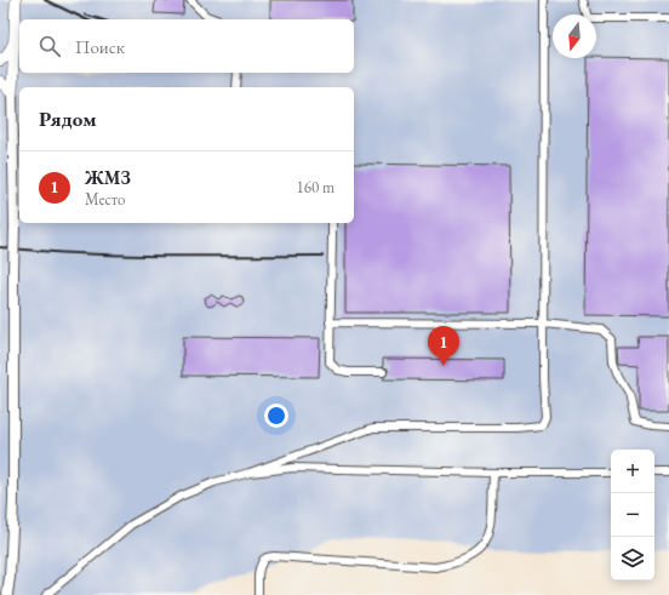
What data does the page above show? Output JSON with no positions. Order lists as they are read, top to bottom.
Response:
{
  "north": "bottom",
  "page": {
    "search": "Поиск",
    "heading": "Рядом",
    "list": [
      {
        "mark": "1",
        "name": "ЖМЗ",
        "note": "Место",
        "value": "160 m"
      }
    ],
    "pins": "1",
    "map_buttons": ["+", "−"]
  }
}
